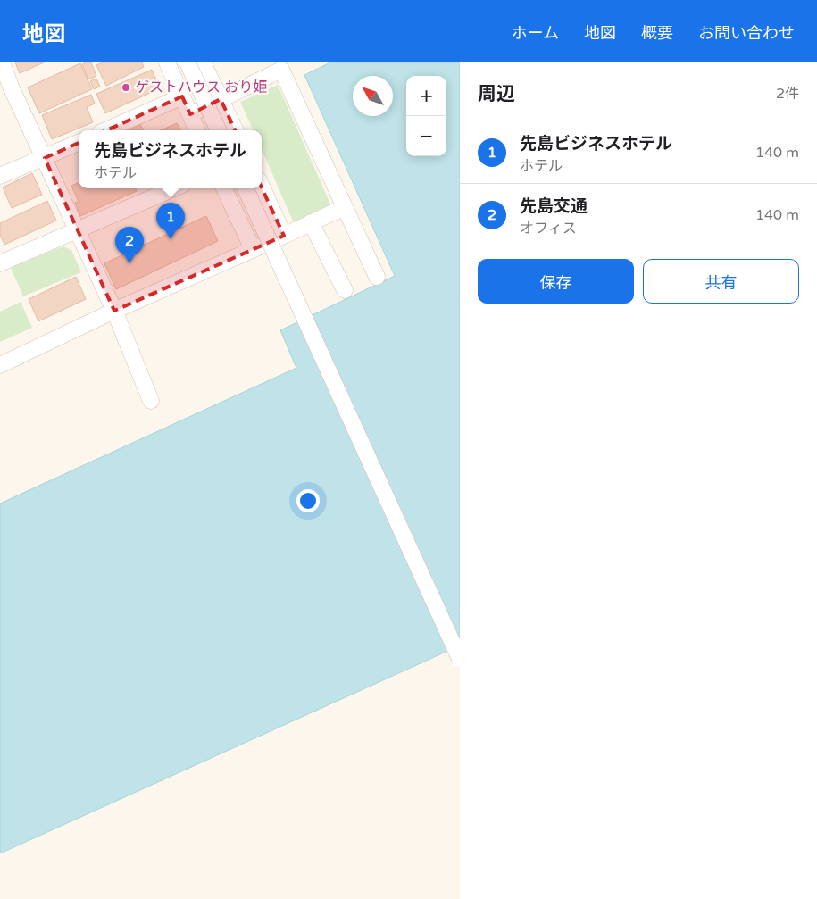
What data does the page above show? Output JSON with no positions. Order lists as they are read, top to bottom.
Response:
{
  "places": ["ゲストハウス おり姫"],
  "north": "top left",
  "page": {
    "header": "地図",
    "nav": [
      "ホーム",
      "地図",
      "概要",
      "お問い合わせ"
    ],
    "heading": ["周辺", "2件"],
    "map_buttons": ["+", "−"],
    "list": [
      {
        "mark": "1",
        "name": "先島ビジネスホテル",
        "note": "ホテル",
        "value": "140 m"
      },
      {
        "mark": "2",
        "name": "先島交通",
        "note": "オフィス",
        "value": "140 m"
      }
    ],
    "popup": ["先島ビジネスホテル", "ホテル"],
    "pins": ["1", "2"],
    "buttons": ["保存", "共有"]
  }
}
